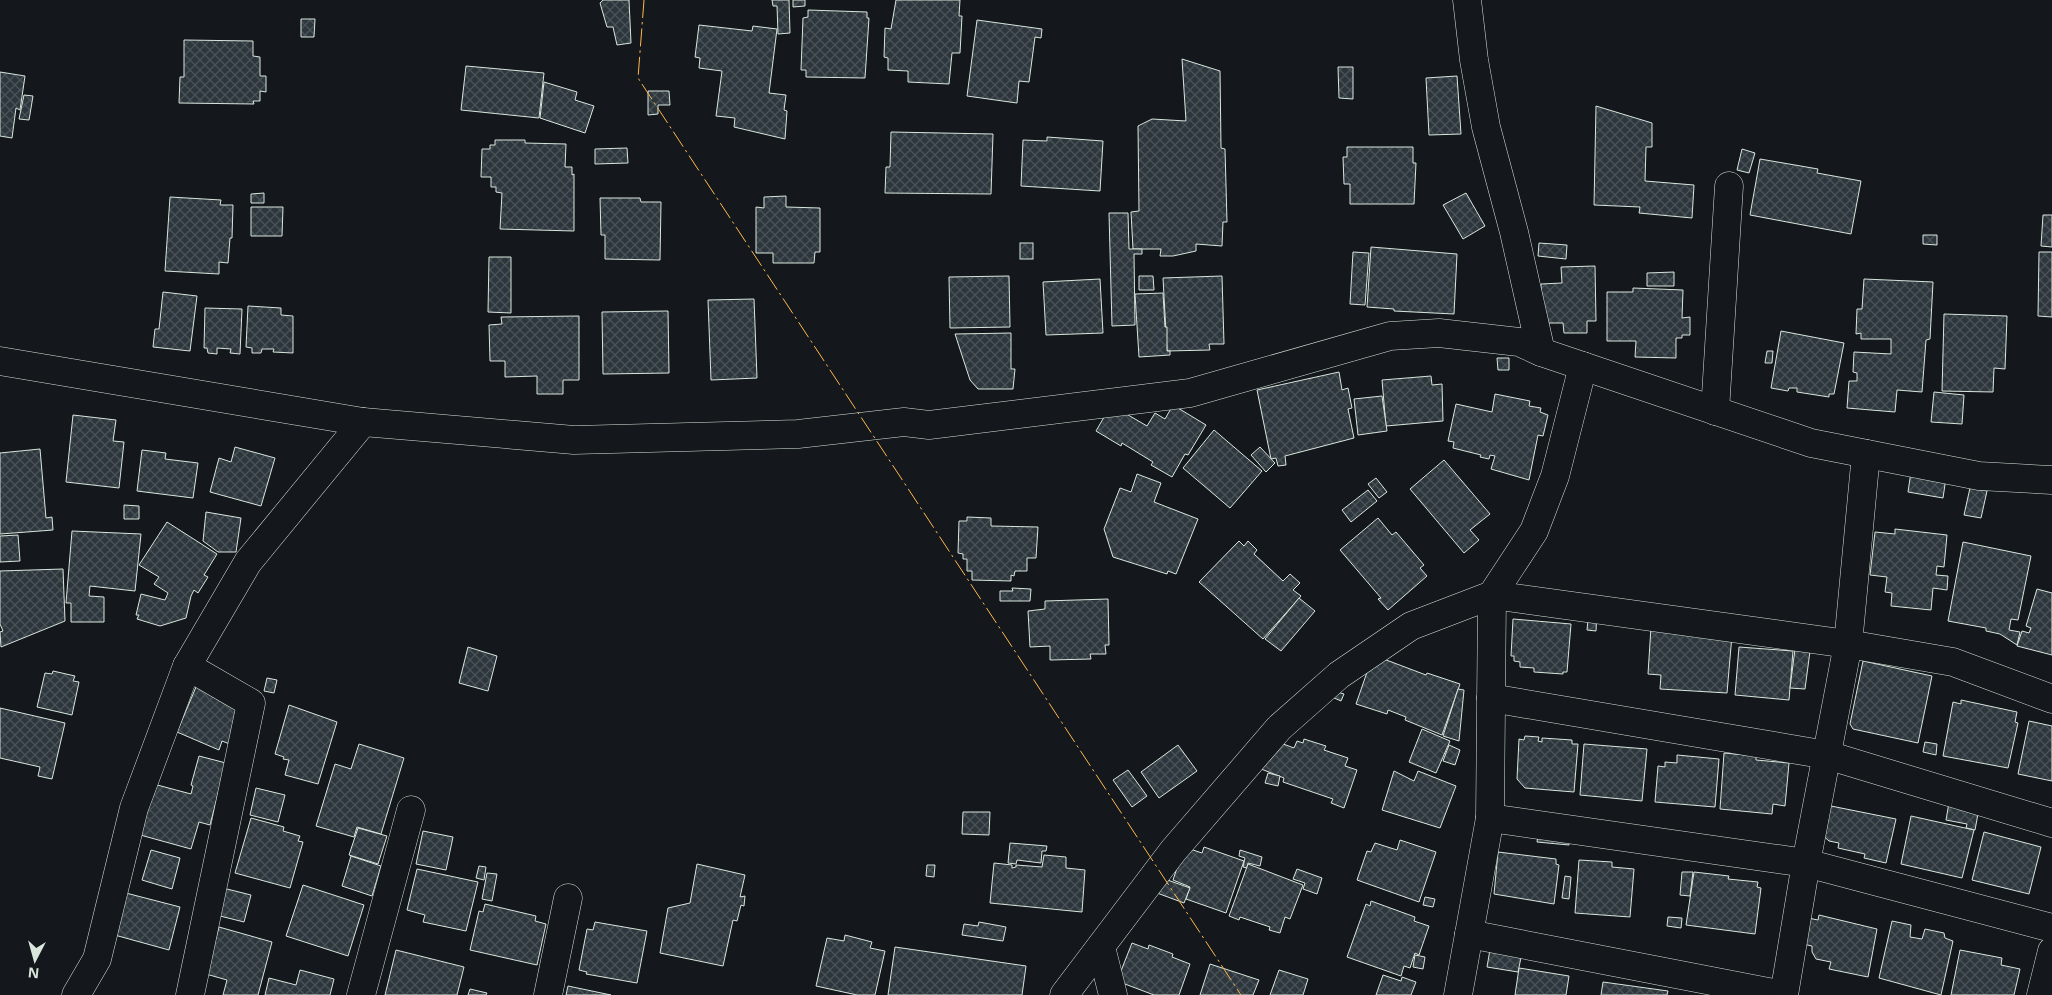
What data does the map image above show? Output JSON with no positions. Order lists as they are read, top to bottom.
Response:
{
  "north": "bottom"
}
